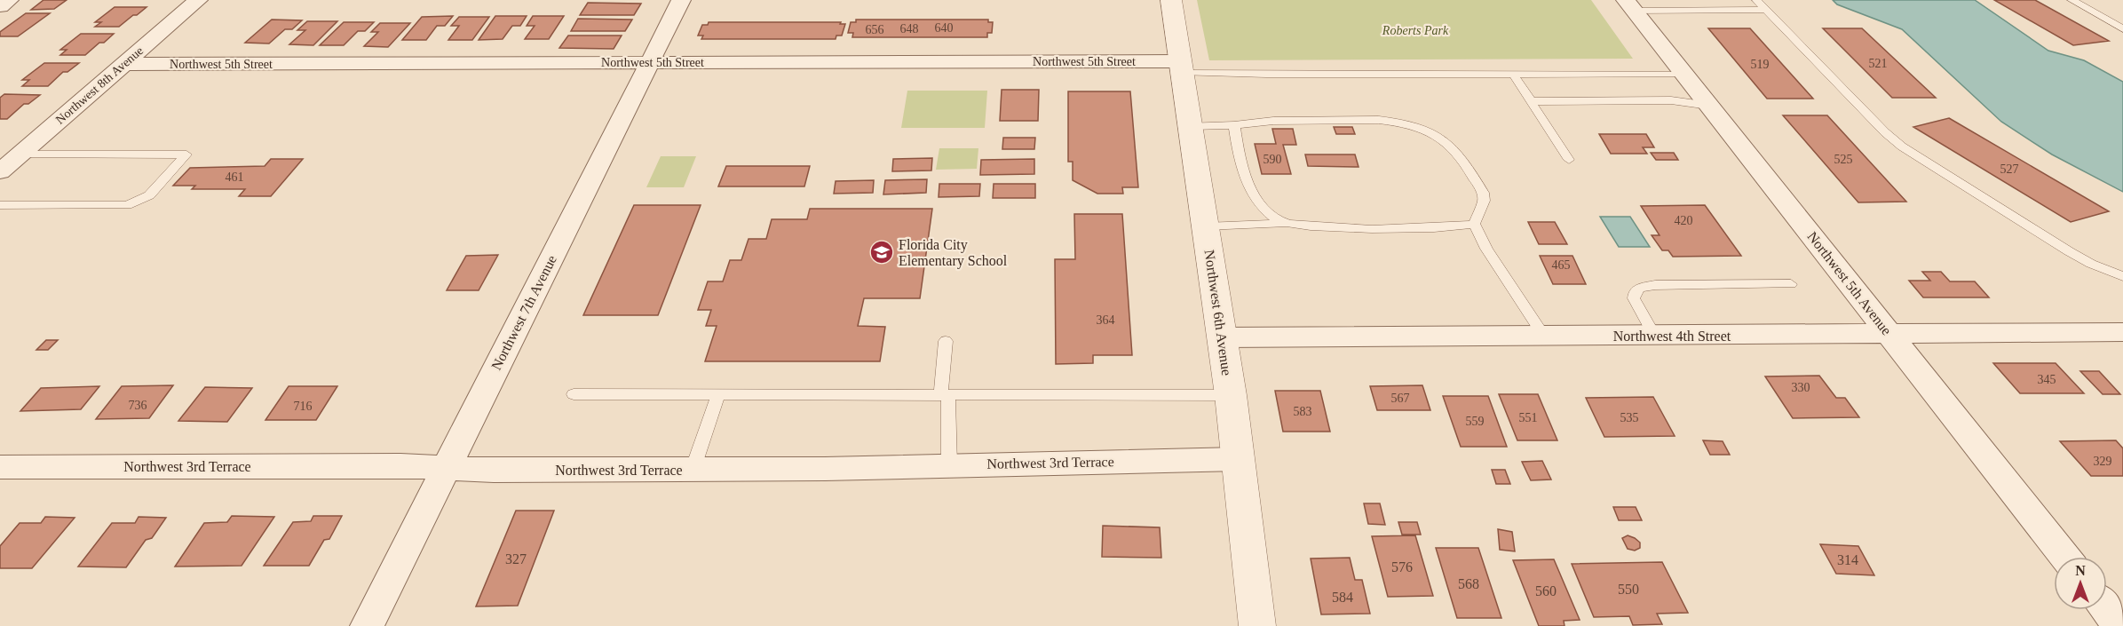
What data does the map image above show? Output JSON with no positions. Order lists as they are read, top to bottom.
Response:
{
  "streets": {
    "street": [
      "Northwest 5th Street",
      "Northwest 8th Avenue",
      "Northwest 5th Avenue",
      "Northwest 7th Avenue",
      "Northwest 6th Avenue",
      "Northwest 4th Street",
      "Northwest 3rd Terrace"
    ]
  },
  "crossings": [
    ["Northwest 5th Street", "Northwest 8th Avenue"],
    ["Northwest 5th Street", "Northwest 7th Avenue"],
    ["Northwest 5th Street", "Northwest 6th Avenue"],
    ["Northwest 5th Avenue", "Northwest 4th Street"],
    ["Northwest 7th Avenue", "Northwest 3rd Terrace"],
    ["Northwest 6th Avenue", "Northwest 4th Street"],
    ["Northwest 6th Avenue", "Northwest 3rd Terrace"]
  ],
  "parks": ["Roberts Park"],
  "places": {
    "school or university": ["Florida City Elementary School"]
  },
  "house_numbers": [
    "640",
    "648",
    "656",
    "521",
    "519",
    "590",
    "525",
    "527",
    "461",
    "420",
    "465",
    "364",
    "345",
    "330",
    "567",
    "736",
    "716",
    "583",
    "551",
    "535",
    "559",
    "329",
    "327",
    "314",
    "576",
    "568",
    "550",
    "560",
    "584"
  ],
  "north": "top"
}
